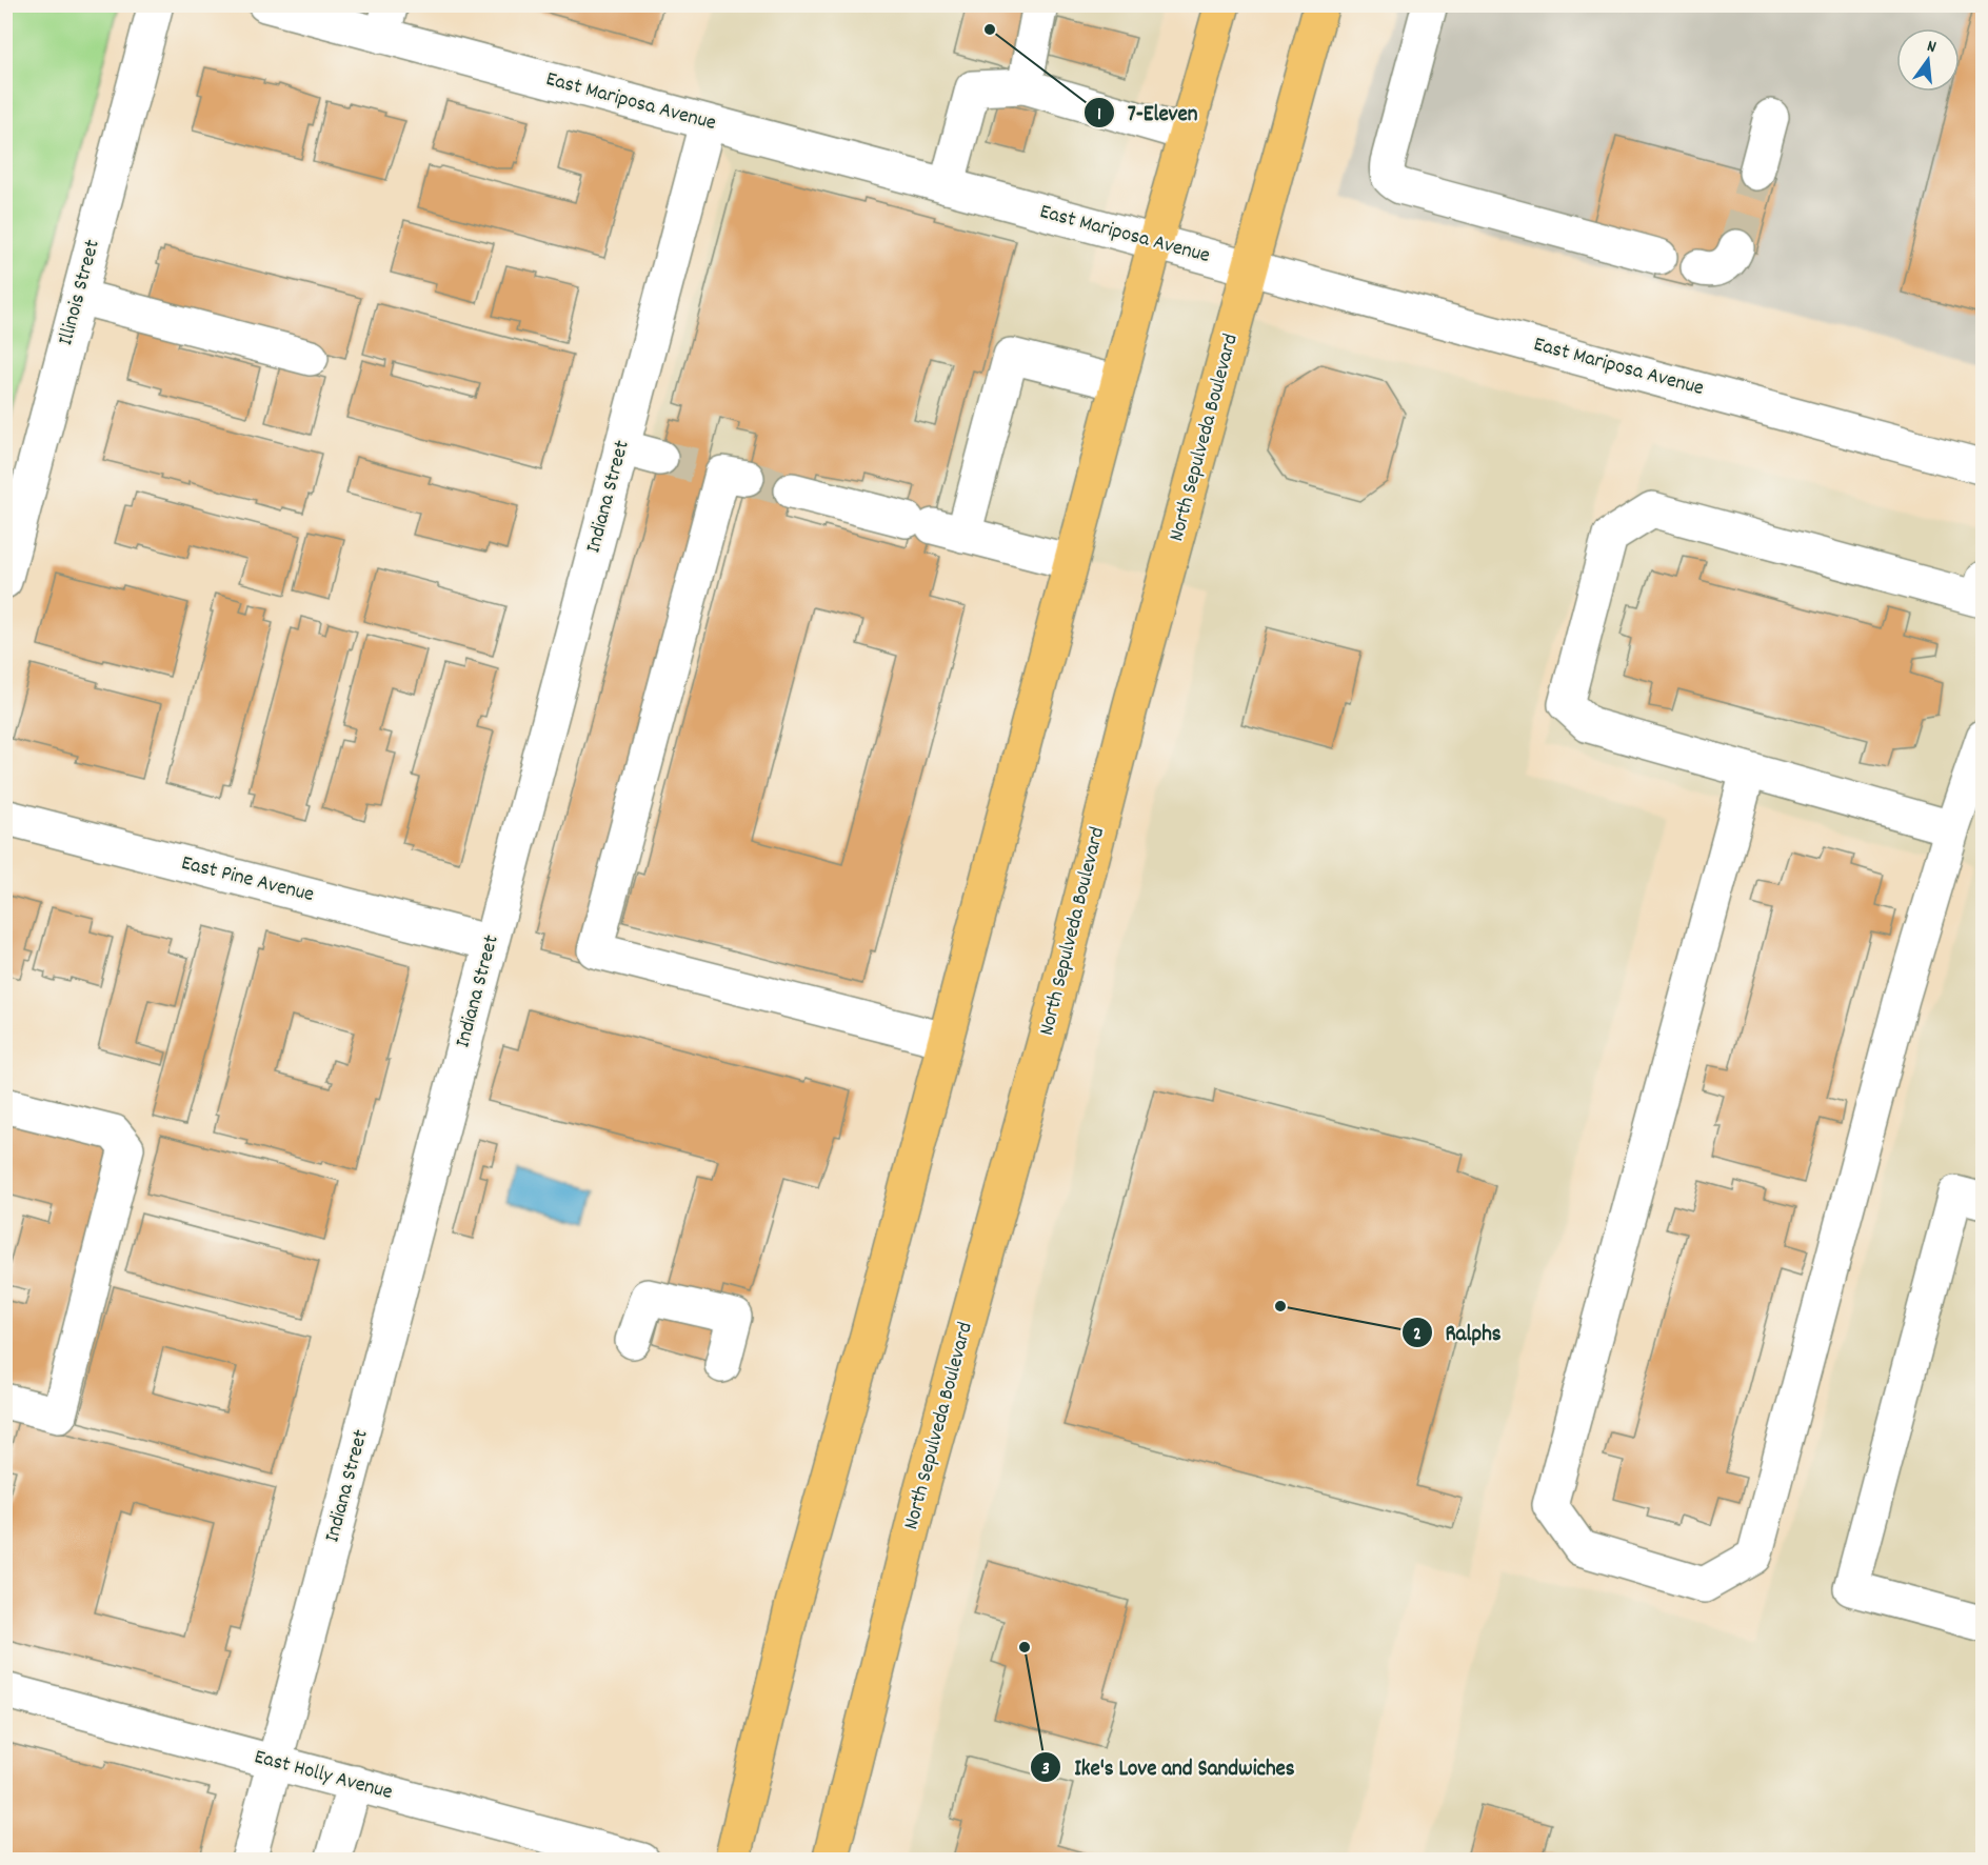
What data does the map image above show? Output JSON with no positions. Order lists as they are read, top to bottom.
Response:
{
  "streets": {
    "highway": ["North Sepulveda Boulevard"],
    "street": [
      "East Mariposa Avenue",
      "Illinois Street",
      "Indiana Street",
      "East Pine Avenue",
      "East Holly Avenue"
    ]
  },
  "crossings": [
    ["East Mariposa Avenue", "North Sepulveda Boulevard"],
    ["East Mariposa Avenue", "Indiana Street"],
    ["Indiana Street", "East Pine Avenue"],
    ["Indiana Street", "East Holly Avenue"]
  ],
  "places": ["7-Eleven", "Ralphs", "Ike's Love and Sandwiches"],
  "north": "top"
}
